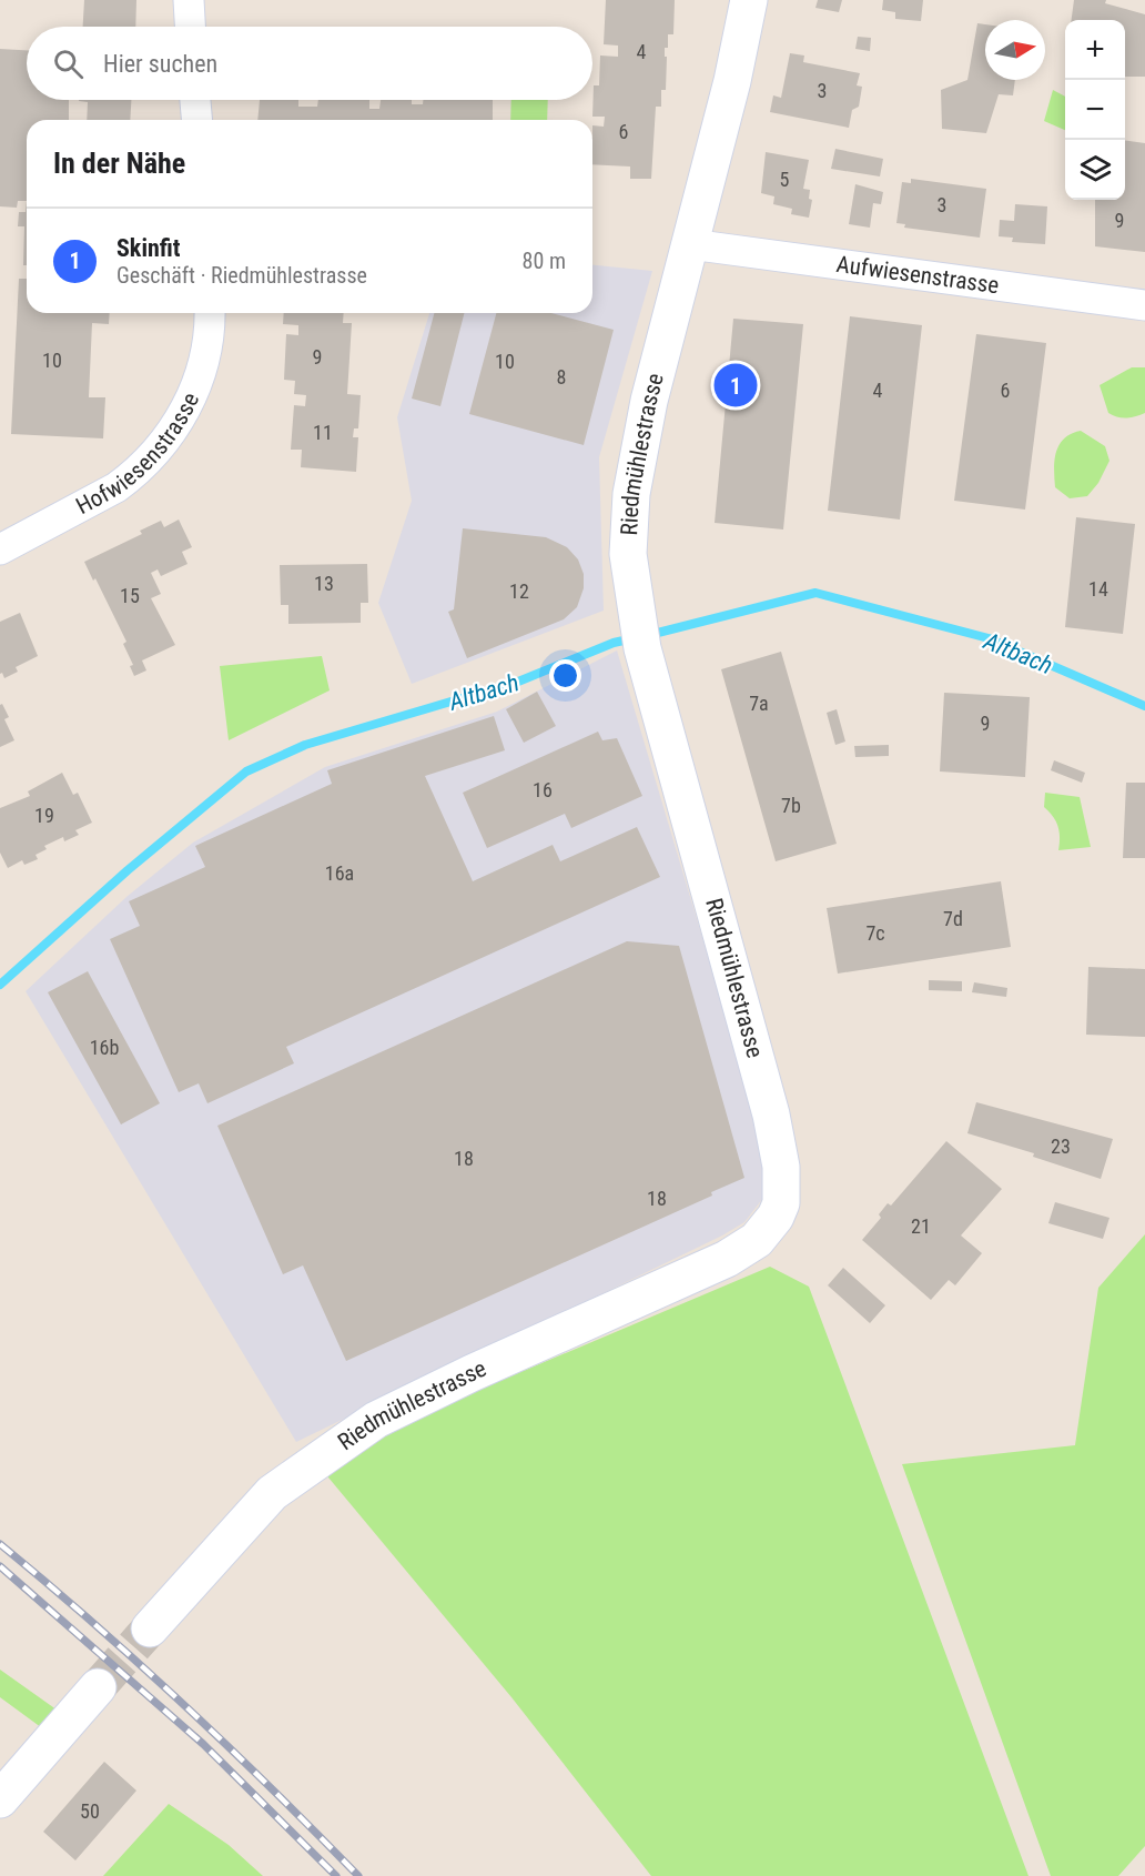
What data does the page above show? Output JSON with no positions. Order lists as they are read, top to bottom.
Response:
{
  "streets": {
    "street": ["Aufwiesenstrasse", "Hofwiesenstrasse", "Riedmühlestrasse"]
  },
  "crossings": [
    ["Aufwiesenstrasse", "Riedmühlestrasse"]
  ],
  "water": ["Altbach"],
  "house_numbers": [
    "4",
    "3",
    "6",
    "5",
    "3",
    "9",
    "9",
    "10",
    "10",
    "8",
    "4",
    "6",
    "11",
    "13",
    "14",
    "12",
    "15",
    "7a",
    "9",
    "16",
    "7b",
    "19",
    "16a",
    "7d",
    "7c",
    "16b",
    "23",
    "18",
    "18",
    "21",
    "50"
  ],
  "north": "right",
  "page": {
    "map_buttons": ["+", "−"],
    "search": "Hier suchen",
    "heading": "In der Nähe",
    "list": [
      {
        "mark": "1",
        "name": "Skinfit",
        "note": "Geschäft · Riedmühlestrasse",
        "value": "80 m"
      }
    ],
    "pins": "1"
  }
}
